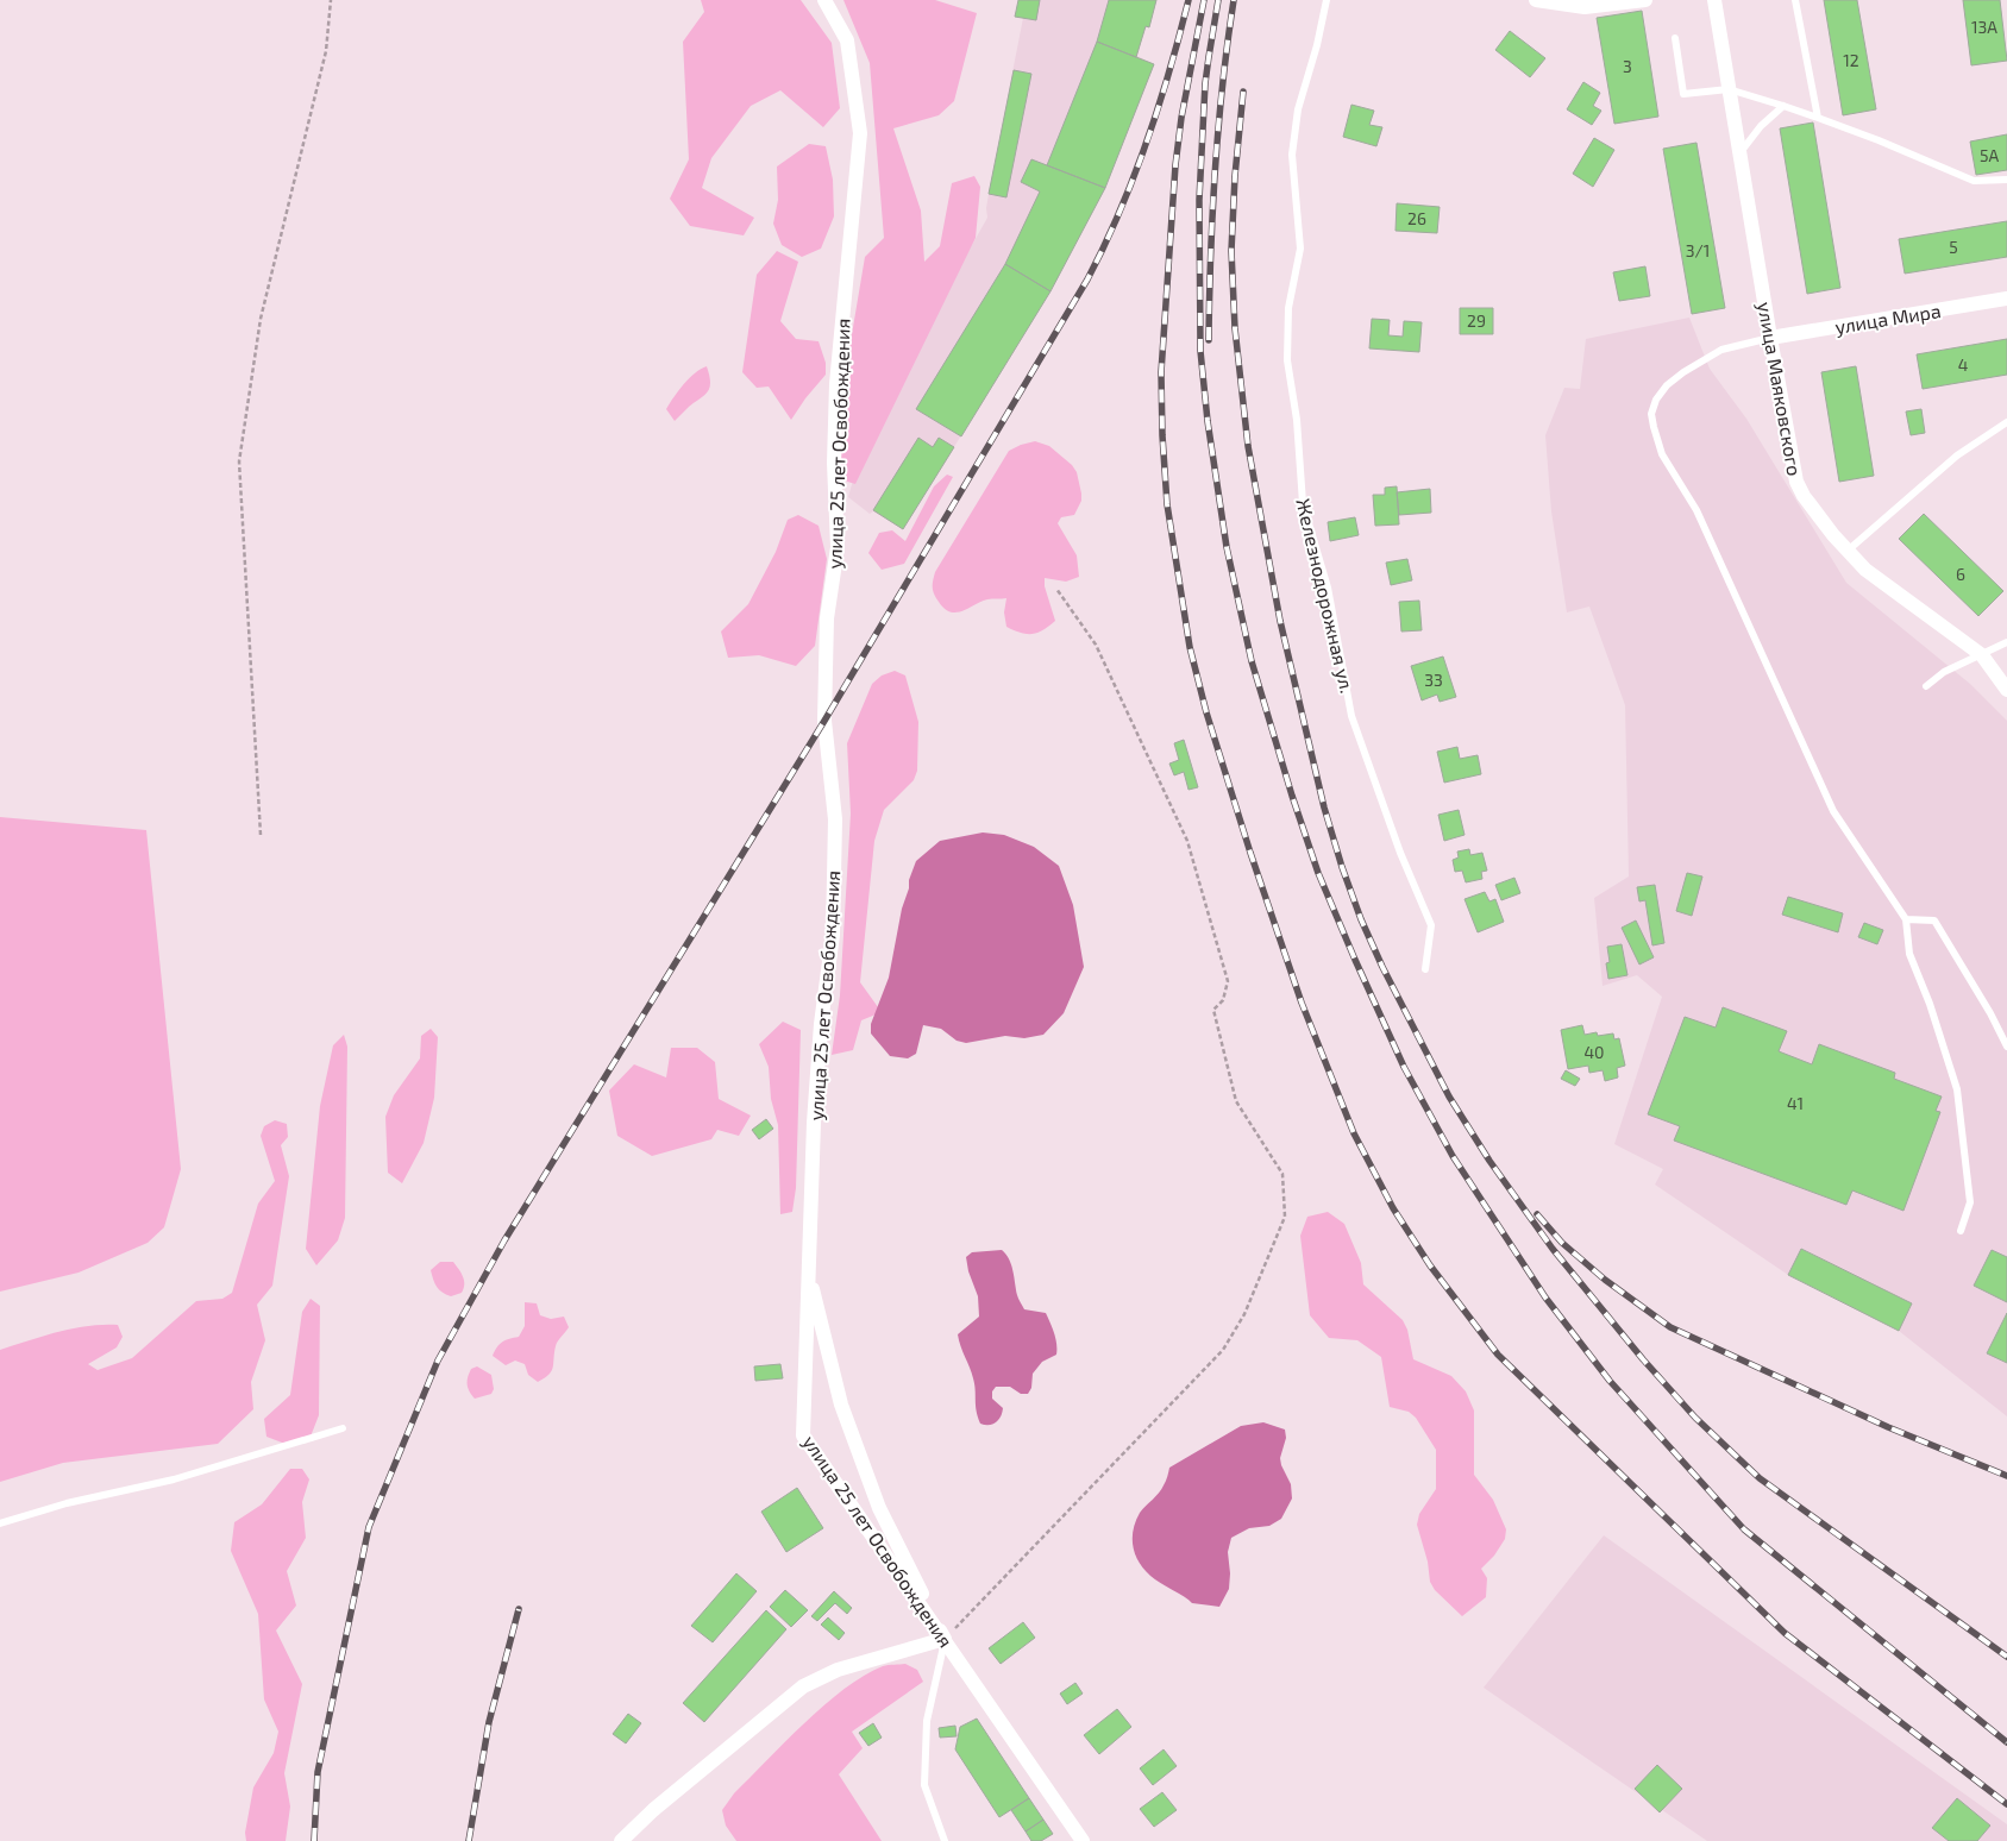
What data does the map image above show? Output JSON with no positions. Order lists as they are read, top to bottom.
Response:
{
  "streets": {
    "street": ["улица Мира", "улица Маяковского", "улица 25 лет Освобождения"],
    "lane": ["Железнодорожная ул."]
  },
  "crossings": [
    ["улица Мира", "улица Маяковского"]
  ],
  "house_numbers": [
    "13А",
    "12",
    "3",
    "5А",
    "26",
    "5",
    "3/1",
    "29",
    "4",
    "6",
    "33",
    "40",
    "41"
  ]
}
